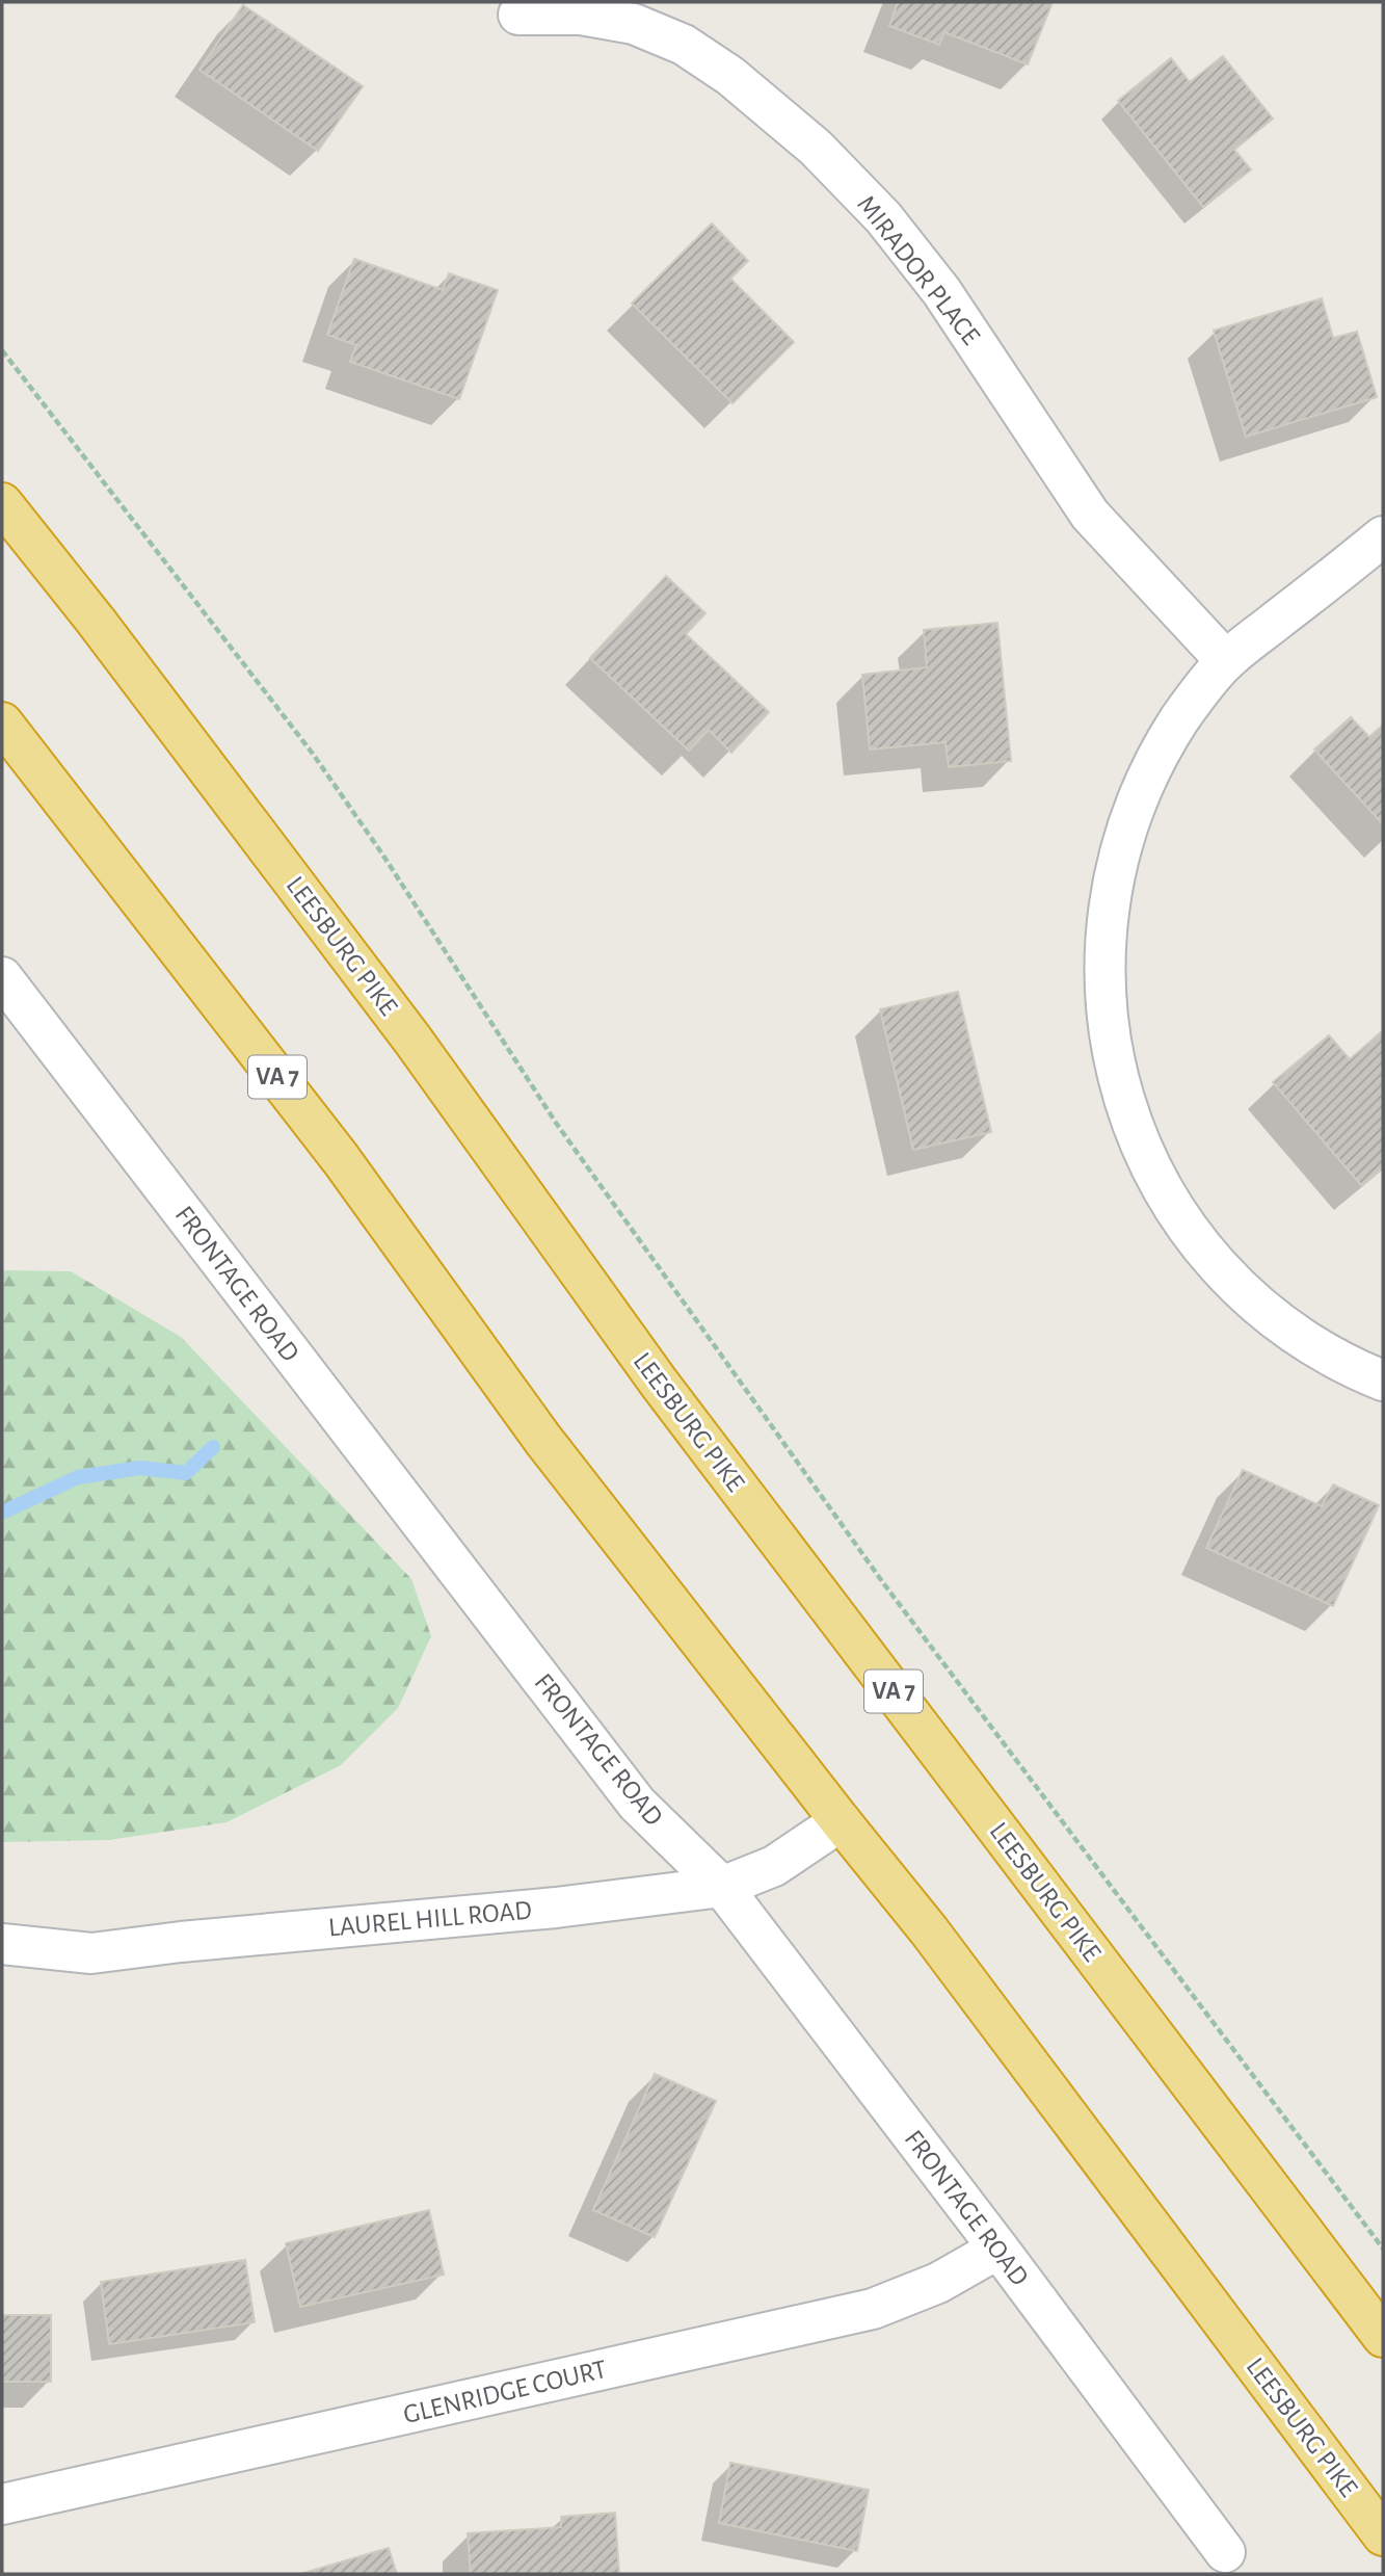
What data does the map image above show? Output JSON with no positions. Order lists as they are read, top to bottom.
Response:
{
  "streets": {
    "highway": ["LEESBURG PIKE", "VA 7"],
    "street": [
      "MIRADOR PLACE",
      "FRONTAGE ROAD",
      "LAUREL HILL ROAD",
      "GLENRIDGE COURT"
    ]
  },
  "crossings": [
    ["LEESBURG PIKE", "LAUREL HILL ROAD"],
    ["FRONTAGE ROAD", "LAUREL HILL ROAD"],
    ["FRONTAGE ROAD", "GLENRIDGE COURT"]
  ]
}
